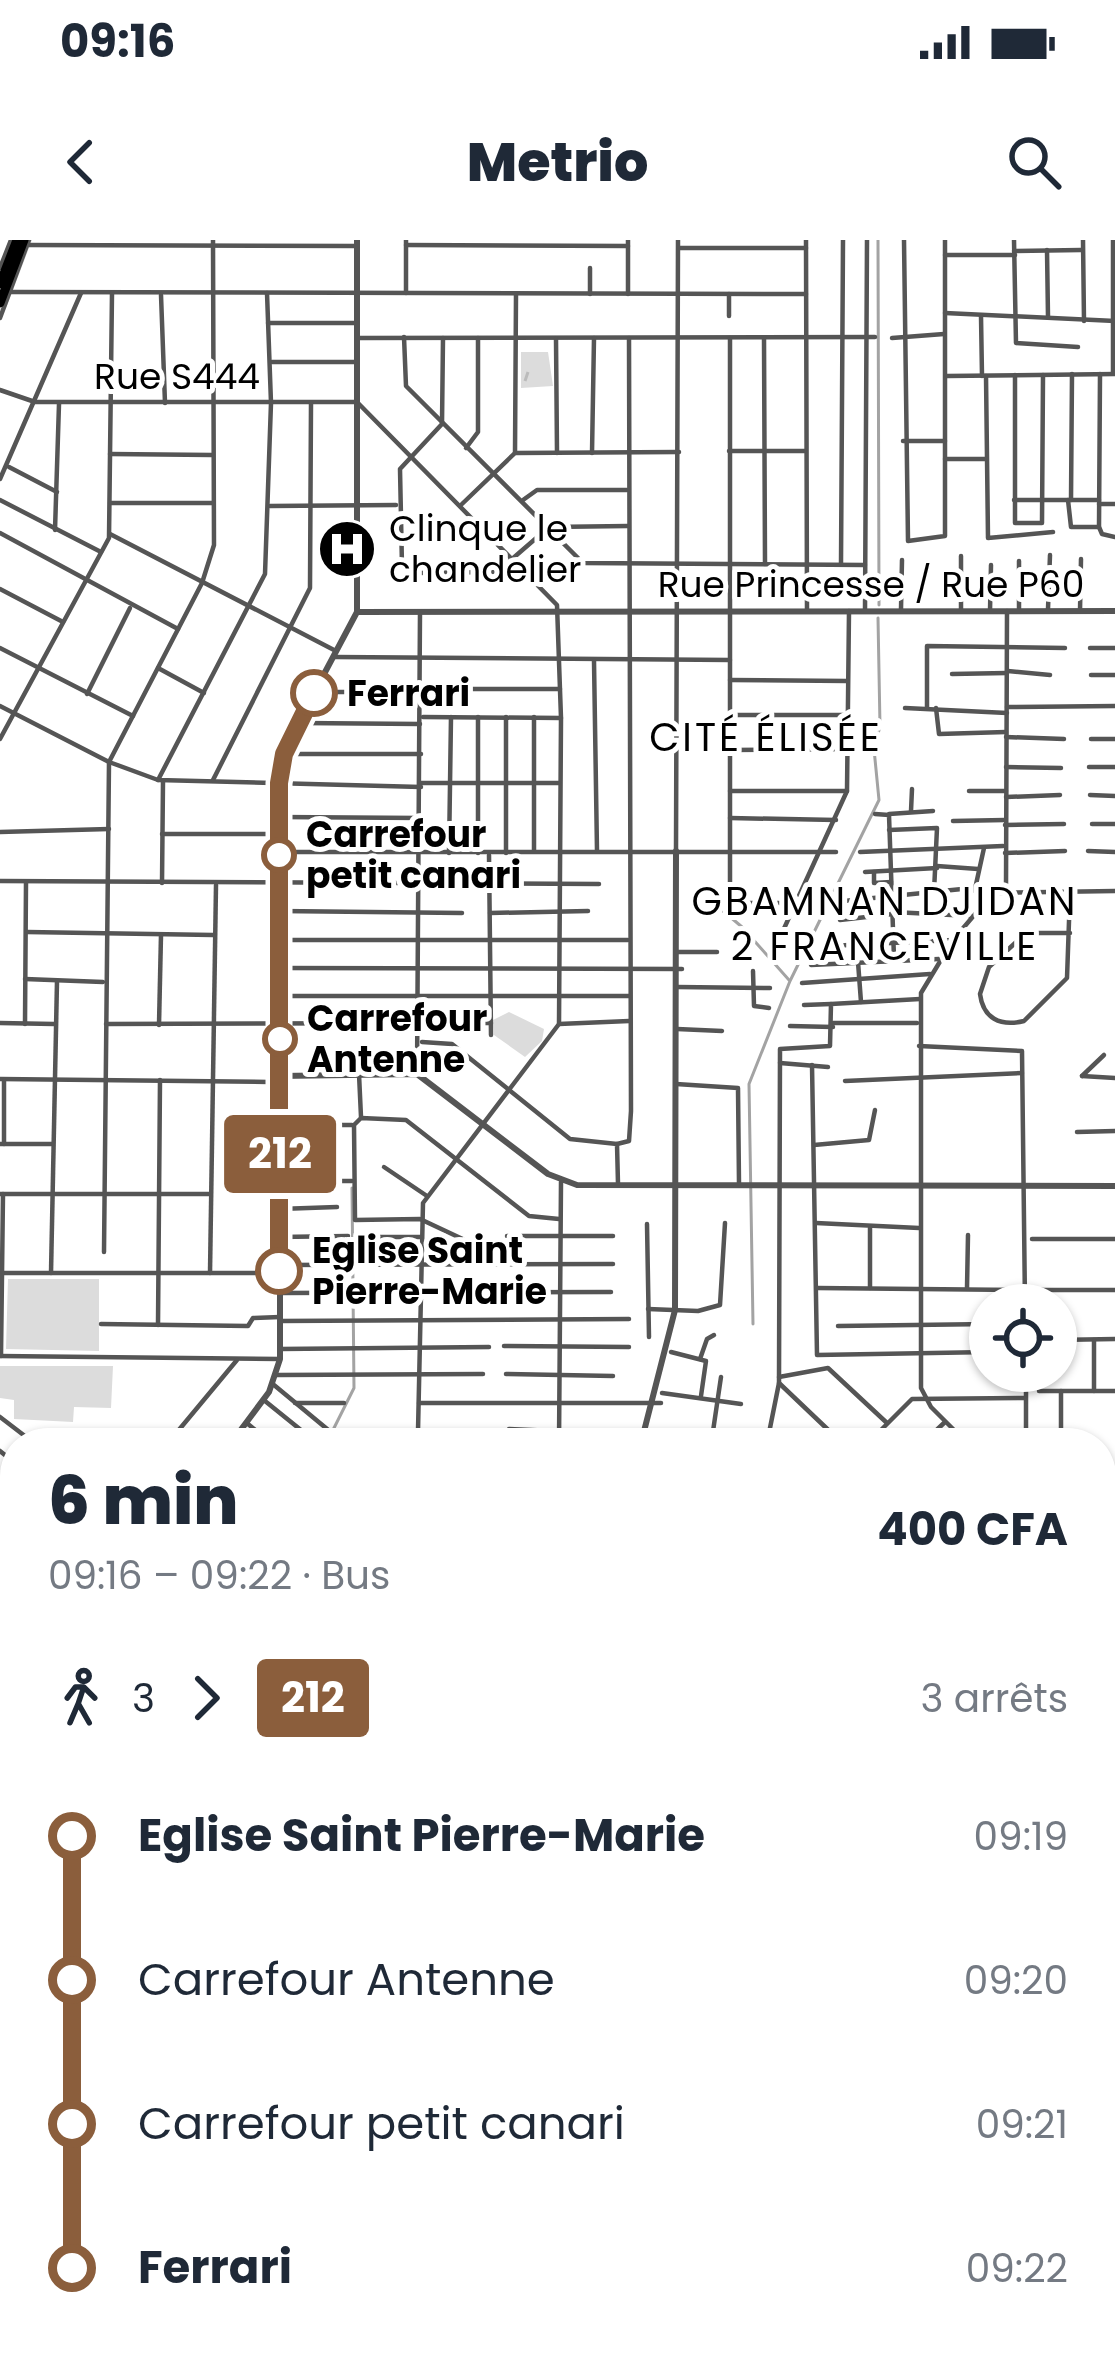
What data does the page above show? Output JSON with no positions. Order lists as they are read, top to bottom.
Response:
{
  "streets": {
    "street": ["Rue S444", "Rue Princesse / Rue P60"]
  },
  "districts": ["CITÉ ÉLISÉE", "GBAMNAN DJIDAN 2 FRANCEVILLE"],
  "places": {
    "hospital": ["Clinque le chandelier"],
    "other": [
      "Ferrari",
      "Carrefour petit canari",
      "Carrefour Antenne",
      "Eglise Saint Pierre-Marie"
    ]
  },
  "lines": ["bus line 212"],
  "page": {
    "status": "09:16",
    "header": "Metrio",
    "on_map": "212",
    "heading": ["6 min", "09:16 – 09:22 · Bus", "400 CFA"],
    "legs": ["3", "212", "3 arrêts"],
    "list": [
      {
        "name": "Eglise Saint Pierre-Marie",
        "value": "09:19"
      },
      {
        "name": "Carrefour Antenne",
        "value": "09:20"
      },
      {
        "name": "Carrefour petit canari",
        "value": "09:21"
      },
      {
        "name": "Ferrari",
        "value": "09:22"
      }
    ]
  }
}
